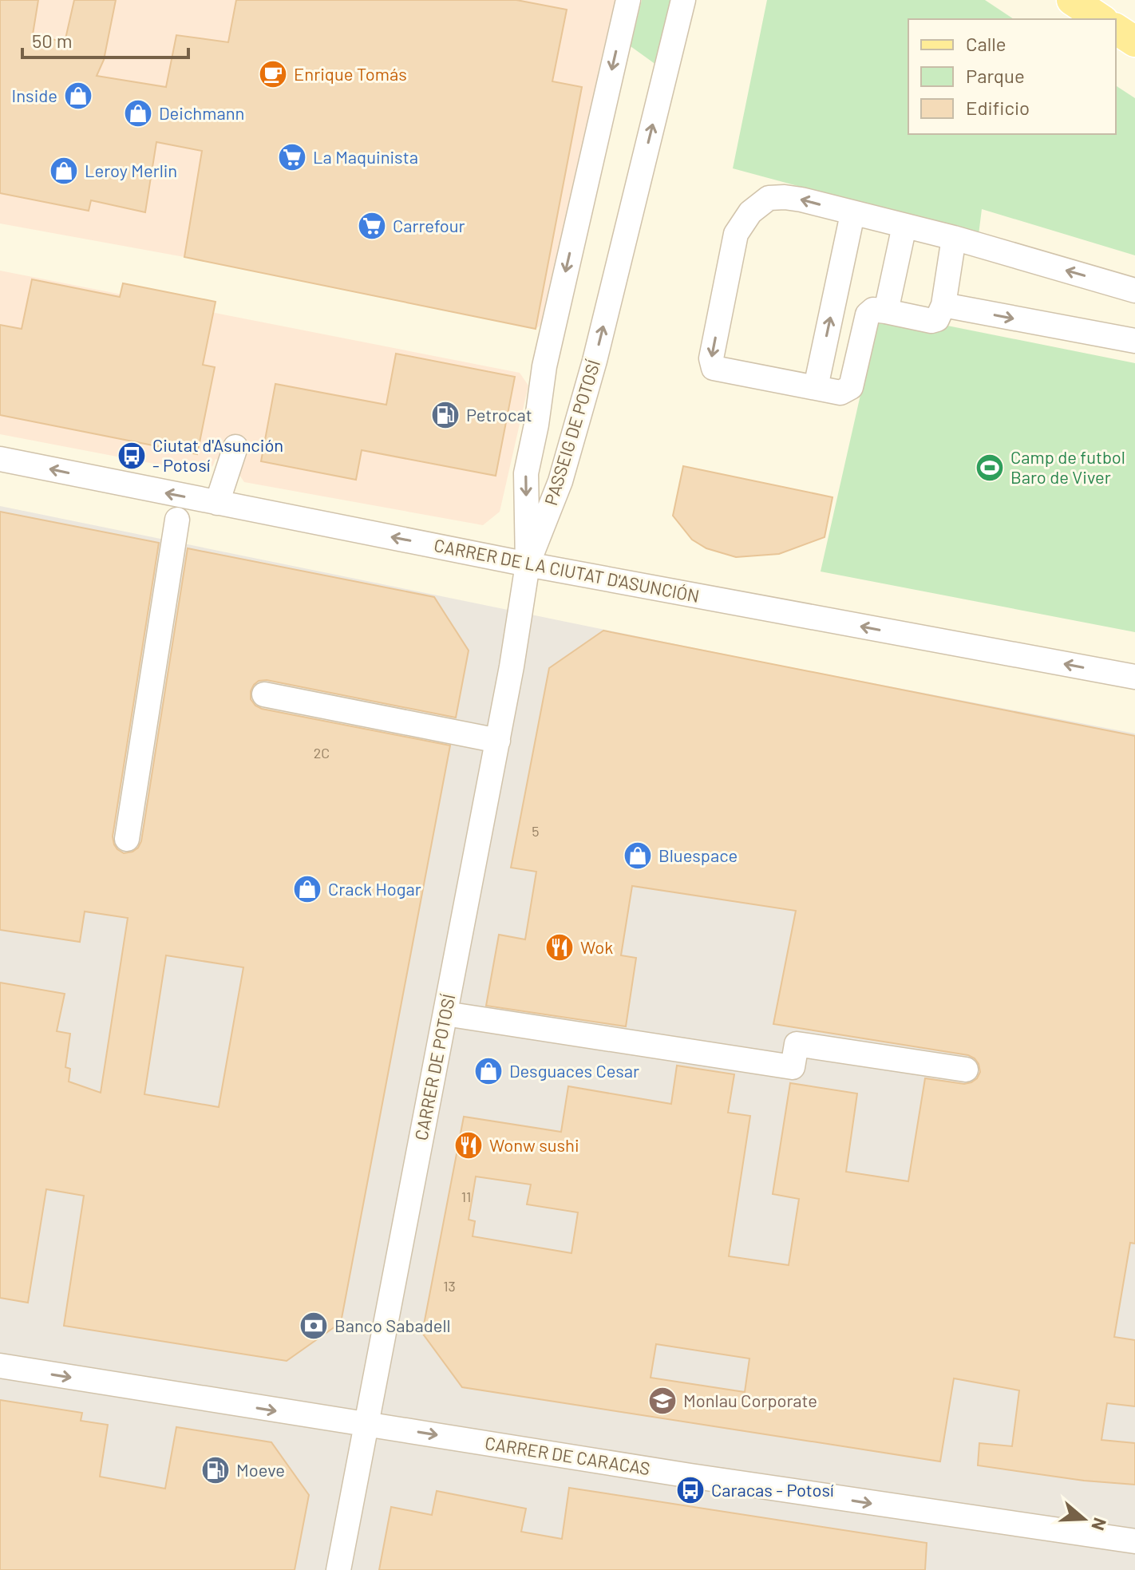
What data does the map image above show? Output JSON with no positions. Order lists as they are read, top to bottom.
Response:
{
  "streets": {
    "street": [
      "PASSEIG DE POTOSÍ",
      "CARRER DE LA CIUTAT D'ASUNCIÓN",
      "CARRER DE POTOSÍ",
      "CARRER DE CARACAS"
    ]
  },
  "crossings": [
    ["PASSEIG DE POTOSÍ", "CARRER DE LA CIUTAT D'ASUNCIÓN"],
    ["PASSEIG DE POTOSÍ", "CARRER DE POTOSÍ"],
    ["CARRER DE LA CIUTAT D'ASUNCIÓN", "CARRER DE POTOSÍ"],
    ["CARRER DE POTOSÍ", "CARRER DE CARACAS"]
  ],
  "one_way": ["CARRER DE LA CIUTAT D'ASUNCIÓN", "CARRER DE CARACAS"],
  "places": {
    "cafe": ["Enrique Tomás"],
    "shop": [
      "Inside",
      "Deichmann",
      "Leroy Merlin",
      "Bluespace",
      "Crack Hogar",
      "Desguaces Cesar"
    ],
    "supermarket": ["La Maquinista", "Carrefour"],
    "fuel station": ["Petrocat", "Moeve"],
    "bus stop": ["Ciutat d'Asunción - Potosí", "Caracas - Potosí"],
    "sports": ["Camp de futbol Baro de Viver"],
    "restaurant": ["Wok", "Wonw sushi"],
    "bank": ["Banco Sabadell"],
    "school or university": ["Monlau Corporate"]
  },
  "house_numbers": [
    "2C",
    "5",
    "11",
    "13"
  ],
  "legend": ["Calle", "Parque", "Edificio"],
  "scale_bar": "50 m",
  "north": "right"
}
